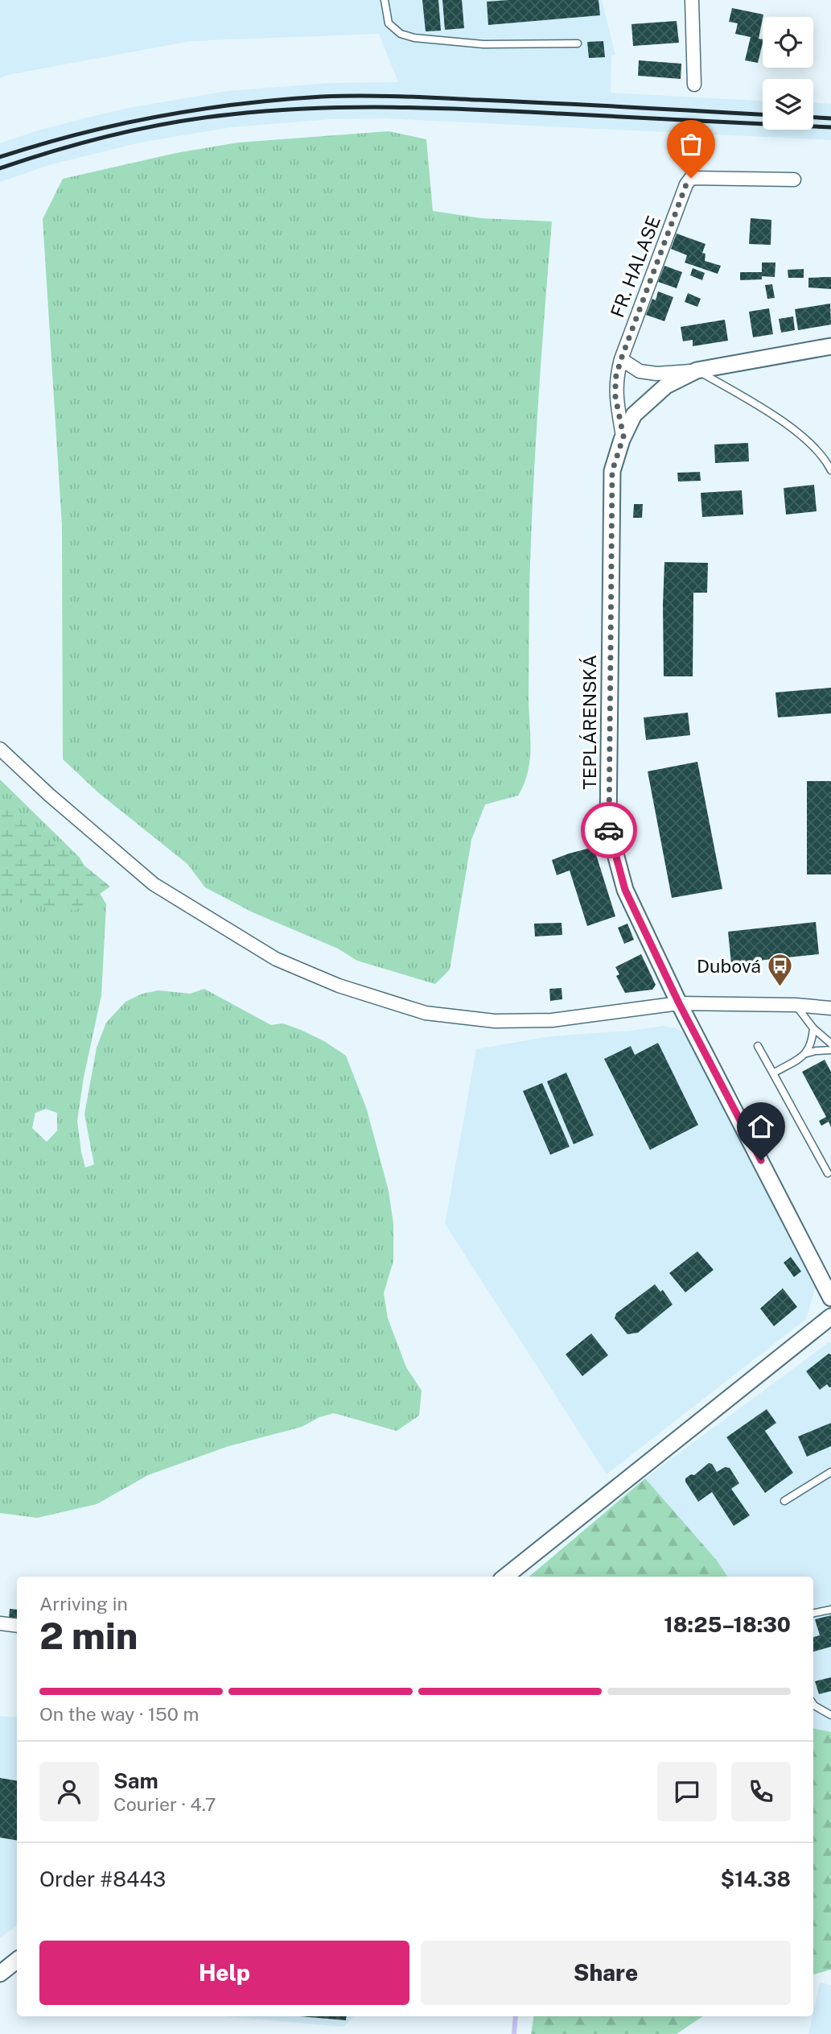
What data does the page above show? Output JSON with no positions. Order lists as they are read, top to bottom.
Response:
{
  "streets": {
    "street": ["FR. HALASE", "TEPLÁRENSKÁ"]
  },
  "places": {
    "bus stop": ["Dubová"]
  },
  "page": {
    "heading": ["2 min", "Arriving in", "18:25–18:30"],
    "panel": [
      "Sam",
      "Courier · 4.7",
      "Order #8443",
      "$14.38"
    ],
    "bar": "On the way · 150 m",
    "buttons": ["Help", "Share"]
  }
}
